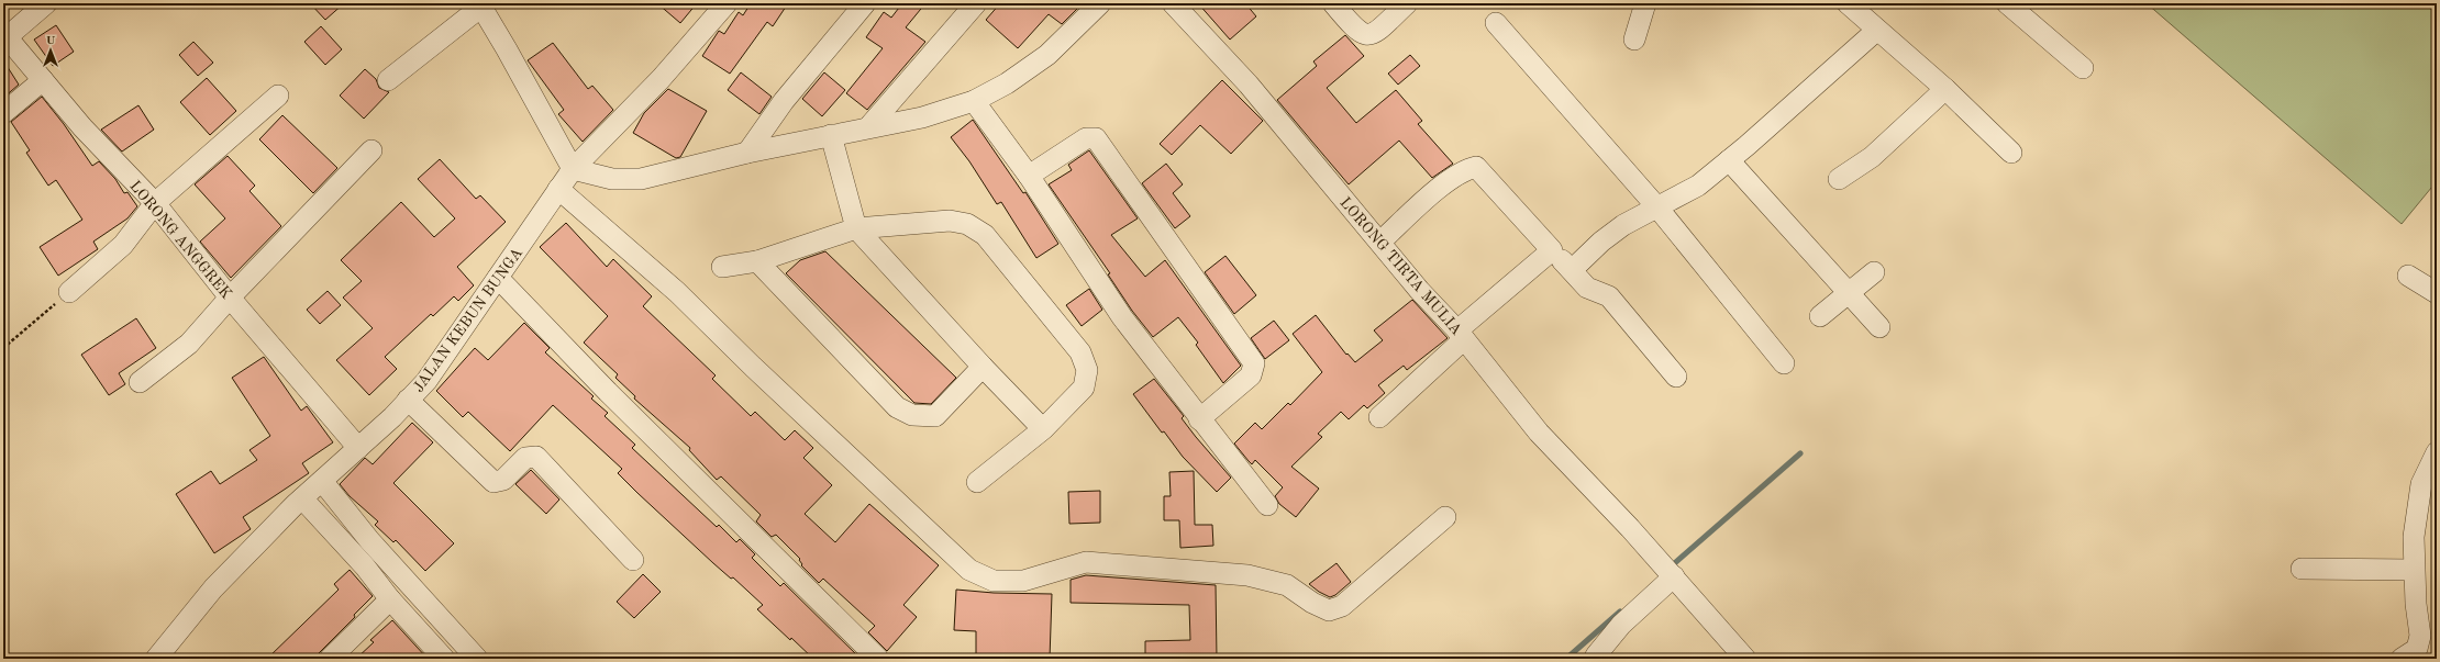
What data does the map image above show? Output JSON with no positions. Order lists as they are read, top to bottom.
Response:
{
  "streets": {
    "street": ["LORONG ANGGREK", "LORONG TIRTA MULIA", "JALAN KEBUN BUNGA"]
  },
  "crossings": [
    ["LORONG ANGGREK", "JALAN KEBUN BUNGA"]
  ],
  "north": "top"
}
